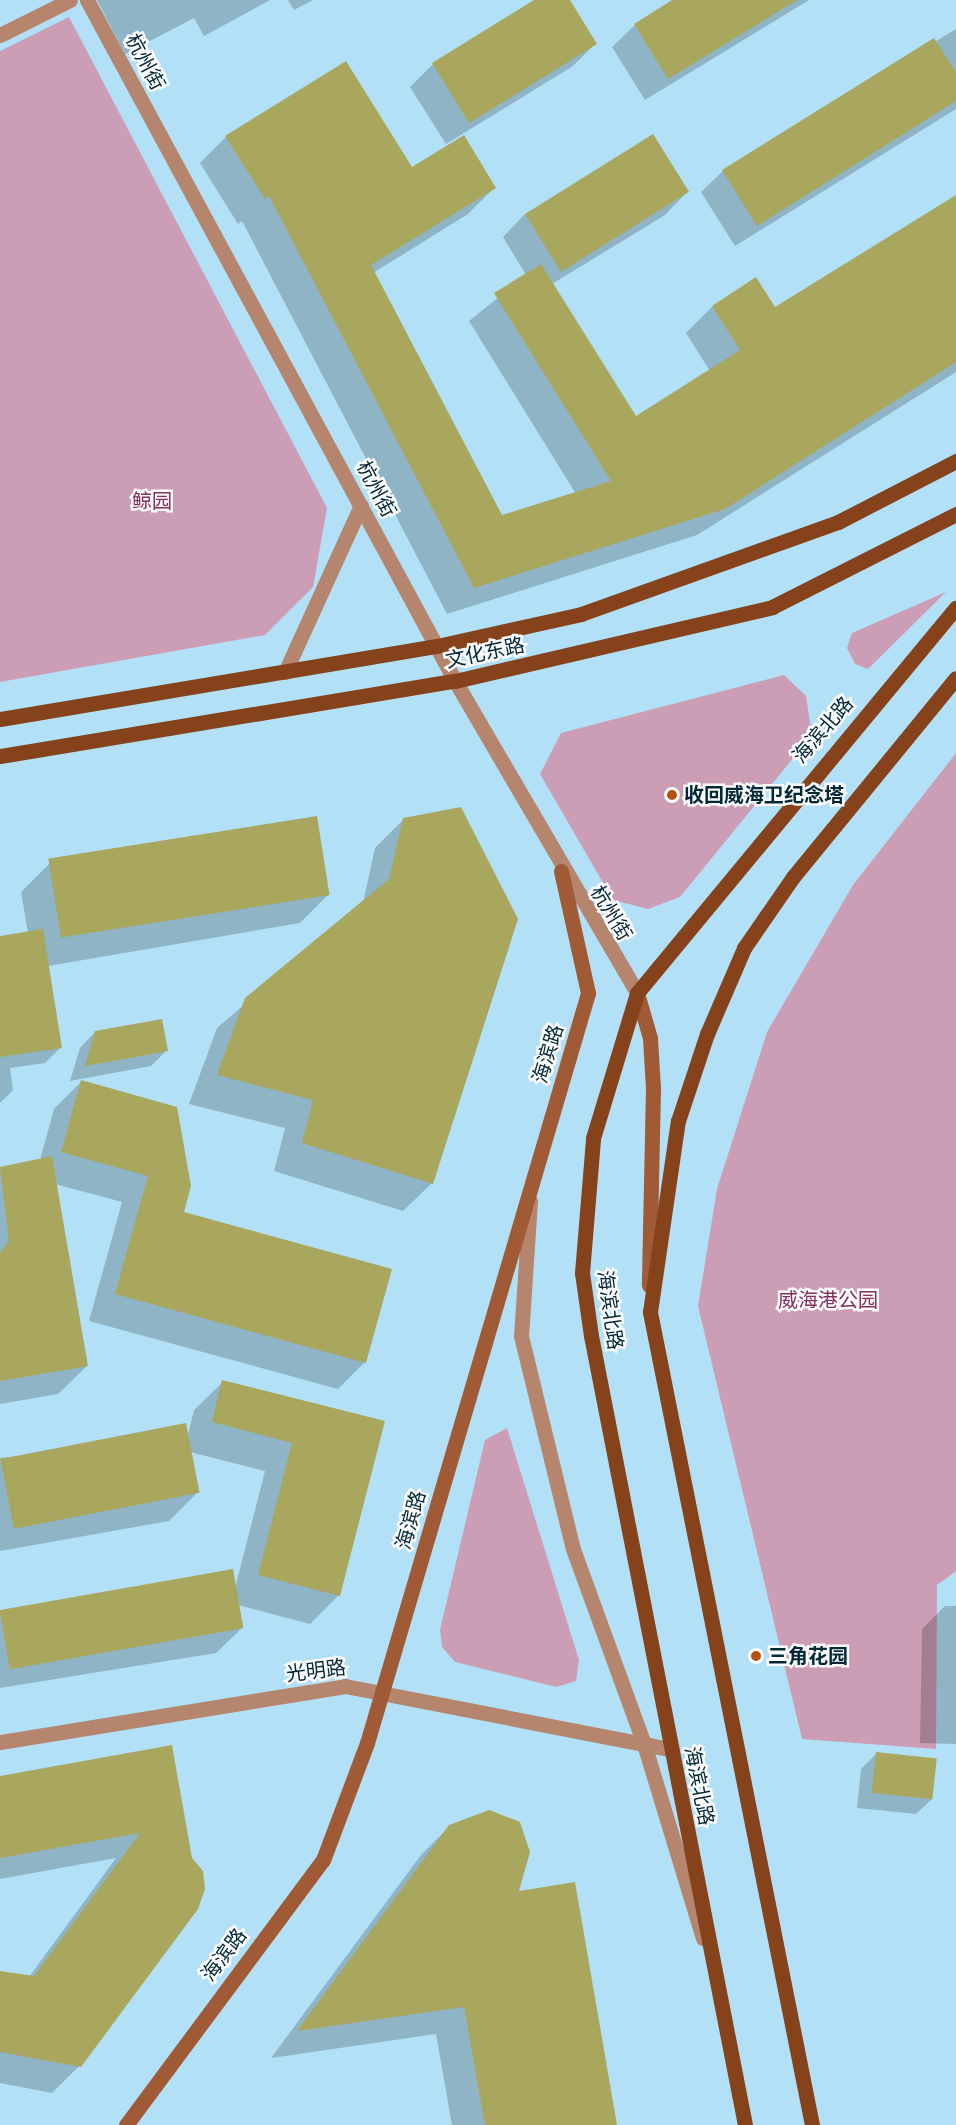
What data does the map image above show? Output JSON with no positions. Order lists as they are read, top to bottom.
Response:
{
  "streets": {
    "main road": ["文化东路", "海滨北路", "海滨路"],
    "street": ["杭州街", "光明路"]
  },
  "crossings": [
    ["杭州街", "文化东路"],
    ["杭州街", "海滨北路"],
    ["杭州街", "海滨路"],
    ["海滨北路", "光明路"],
    ["海滨路", "光明路"]
  ],
  "parks": ["鲸园", "威海港公园"],
  "places": ["收回威海卫纪念塔", "三角花园"]
}
